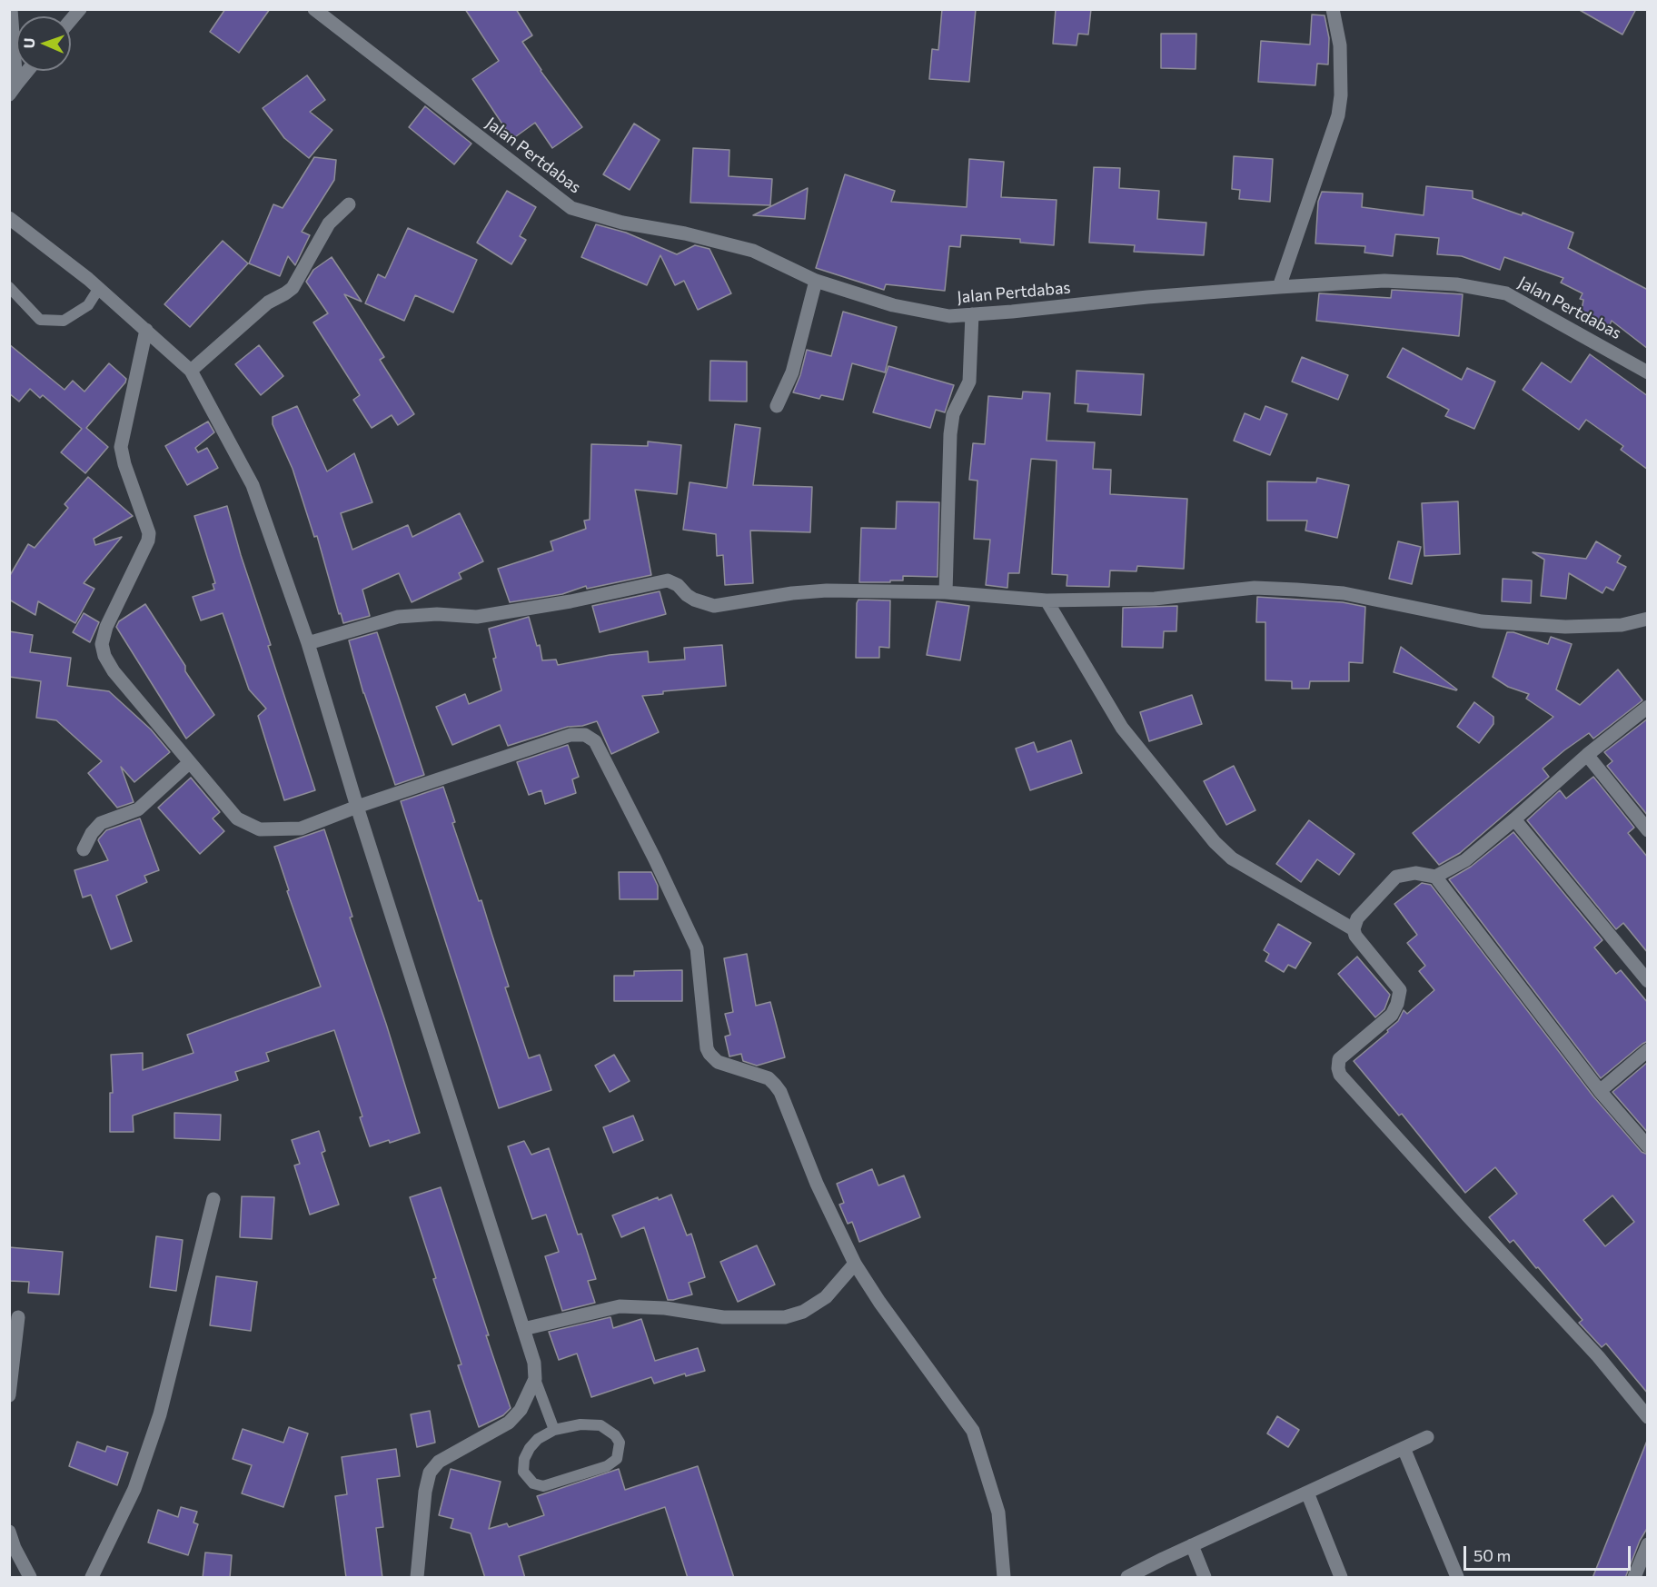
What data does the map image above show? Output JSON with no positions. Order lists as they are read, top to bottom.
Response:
{
  "streets": {
    "street": ["Jalan Pertdabas"]
  },
  "scale_bar": "50 m",
  "north": "left"
}
